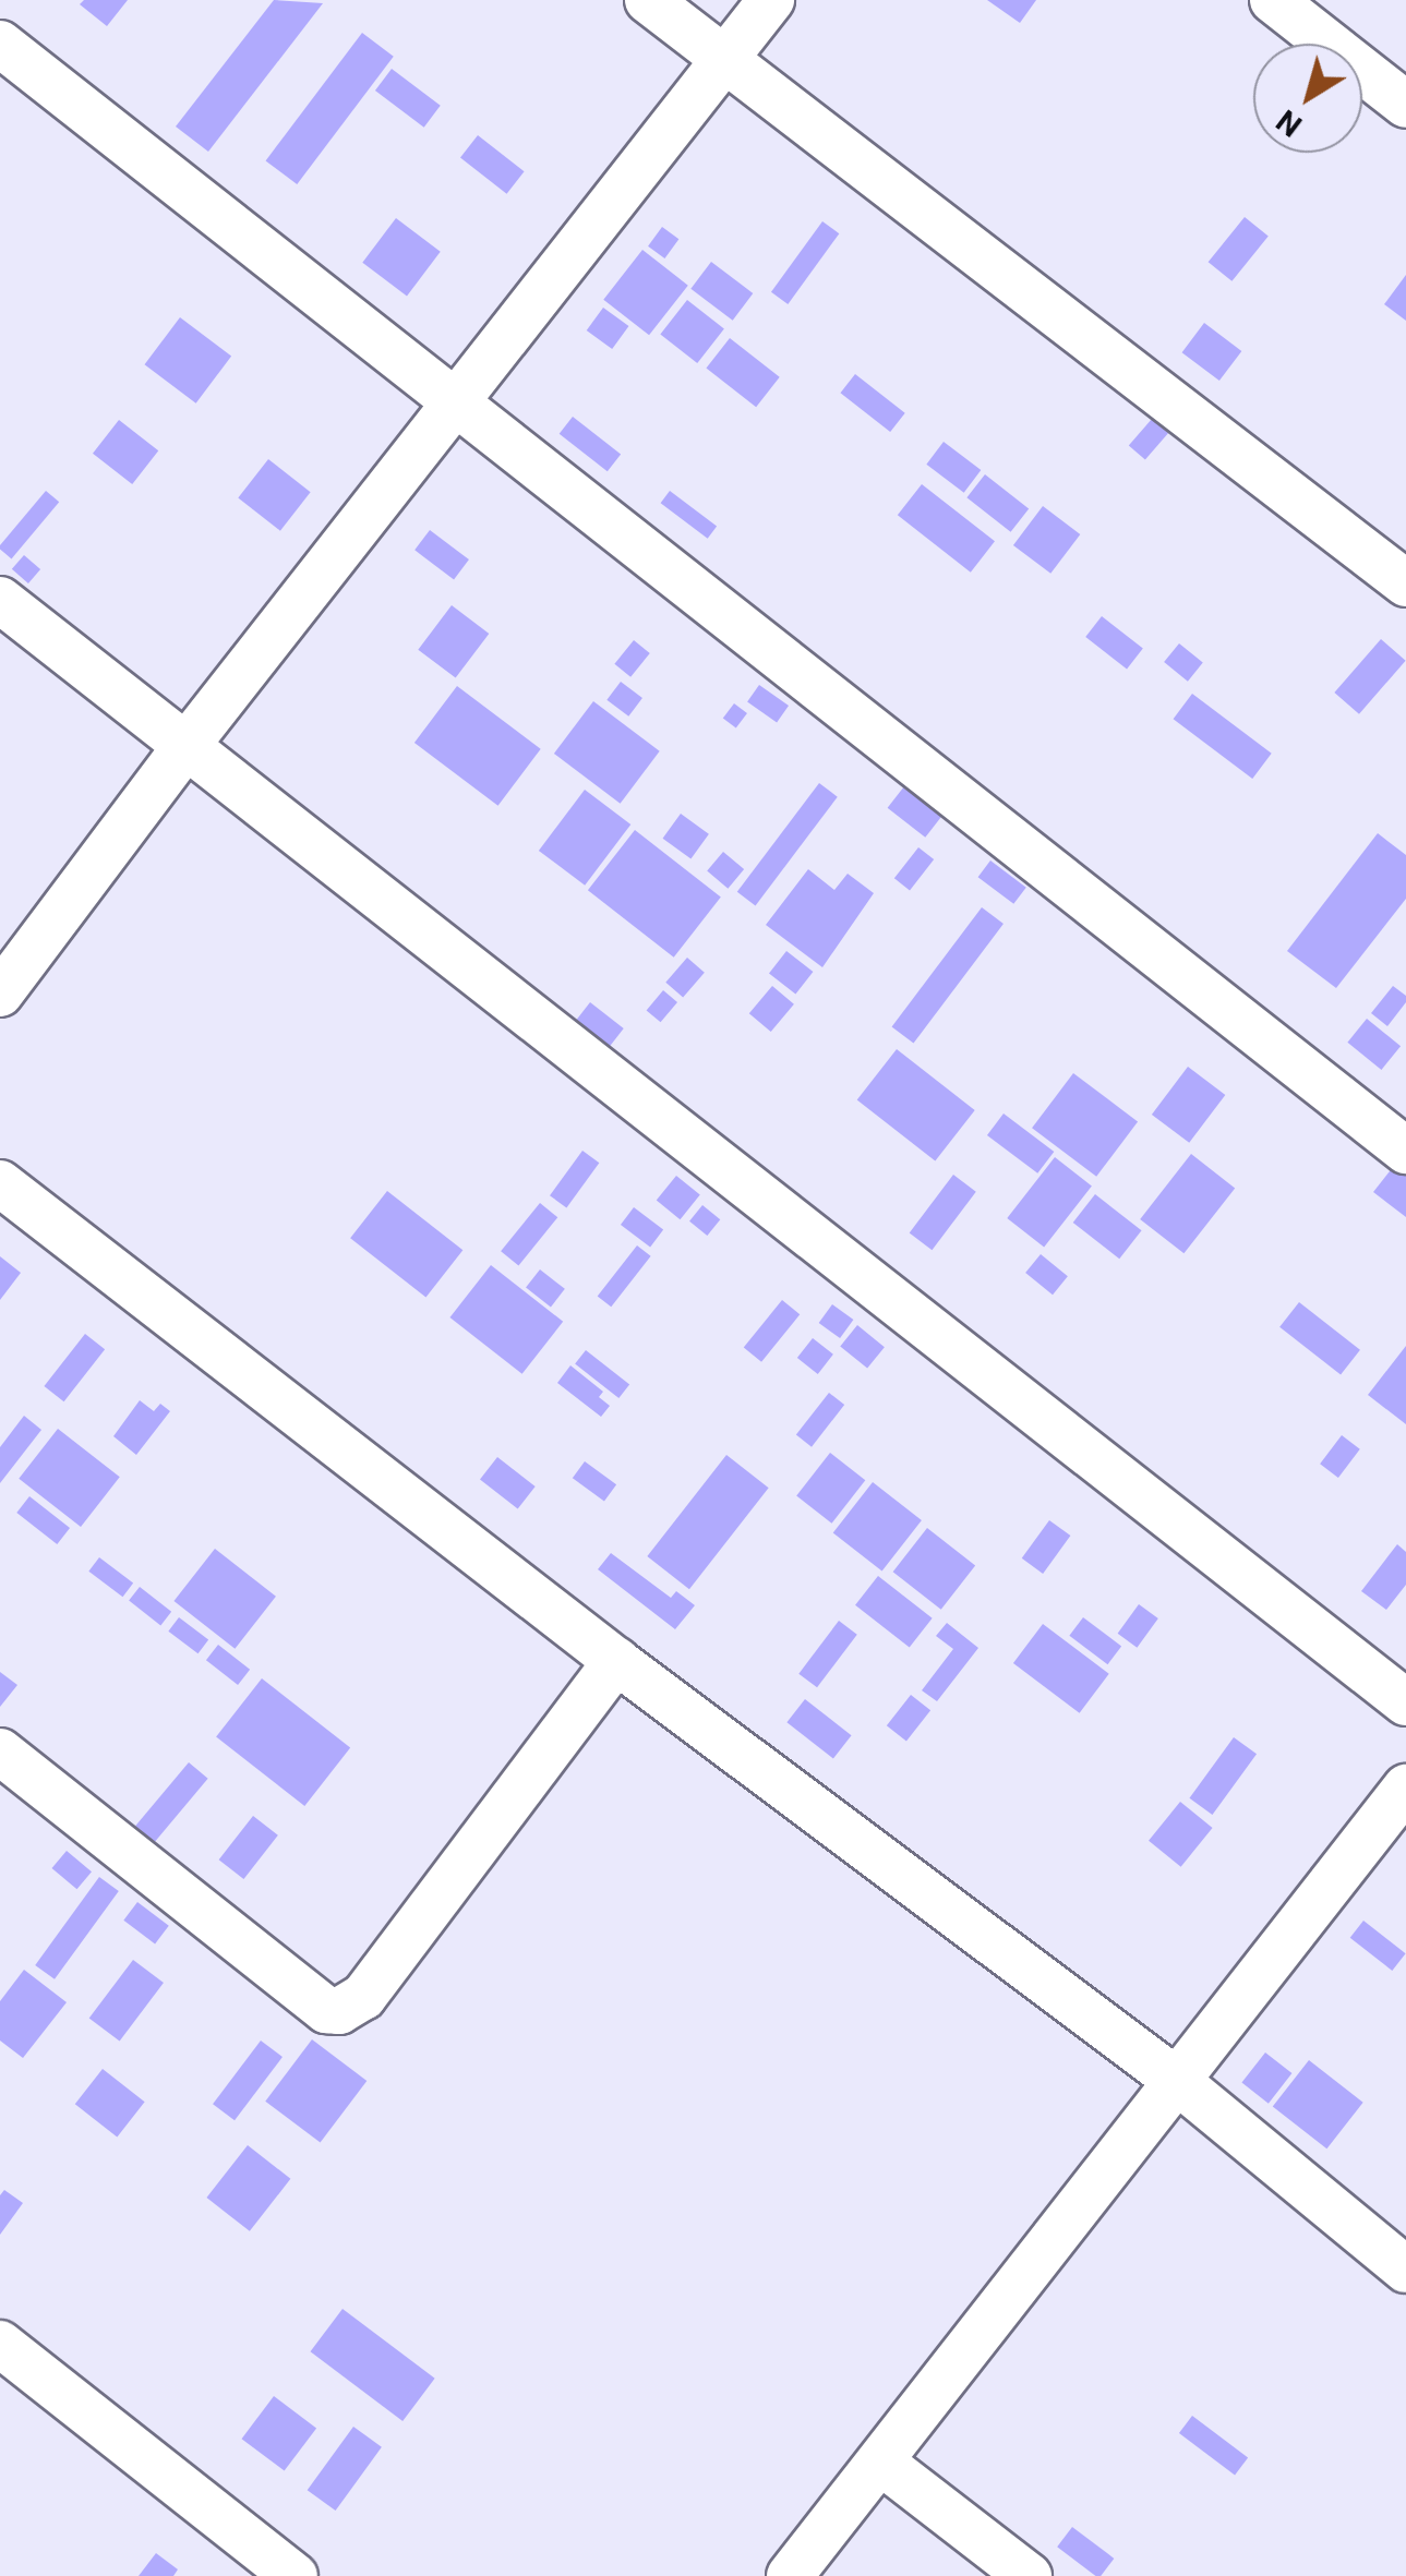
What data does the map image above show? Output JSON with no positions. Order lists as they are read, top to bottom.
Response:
{
  "north": "bottom left"
}
